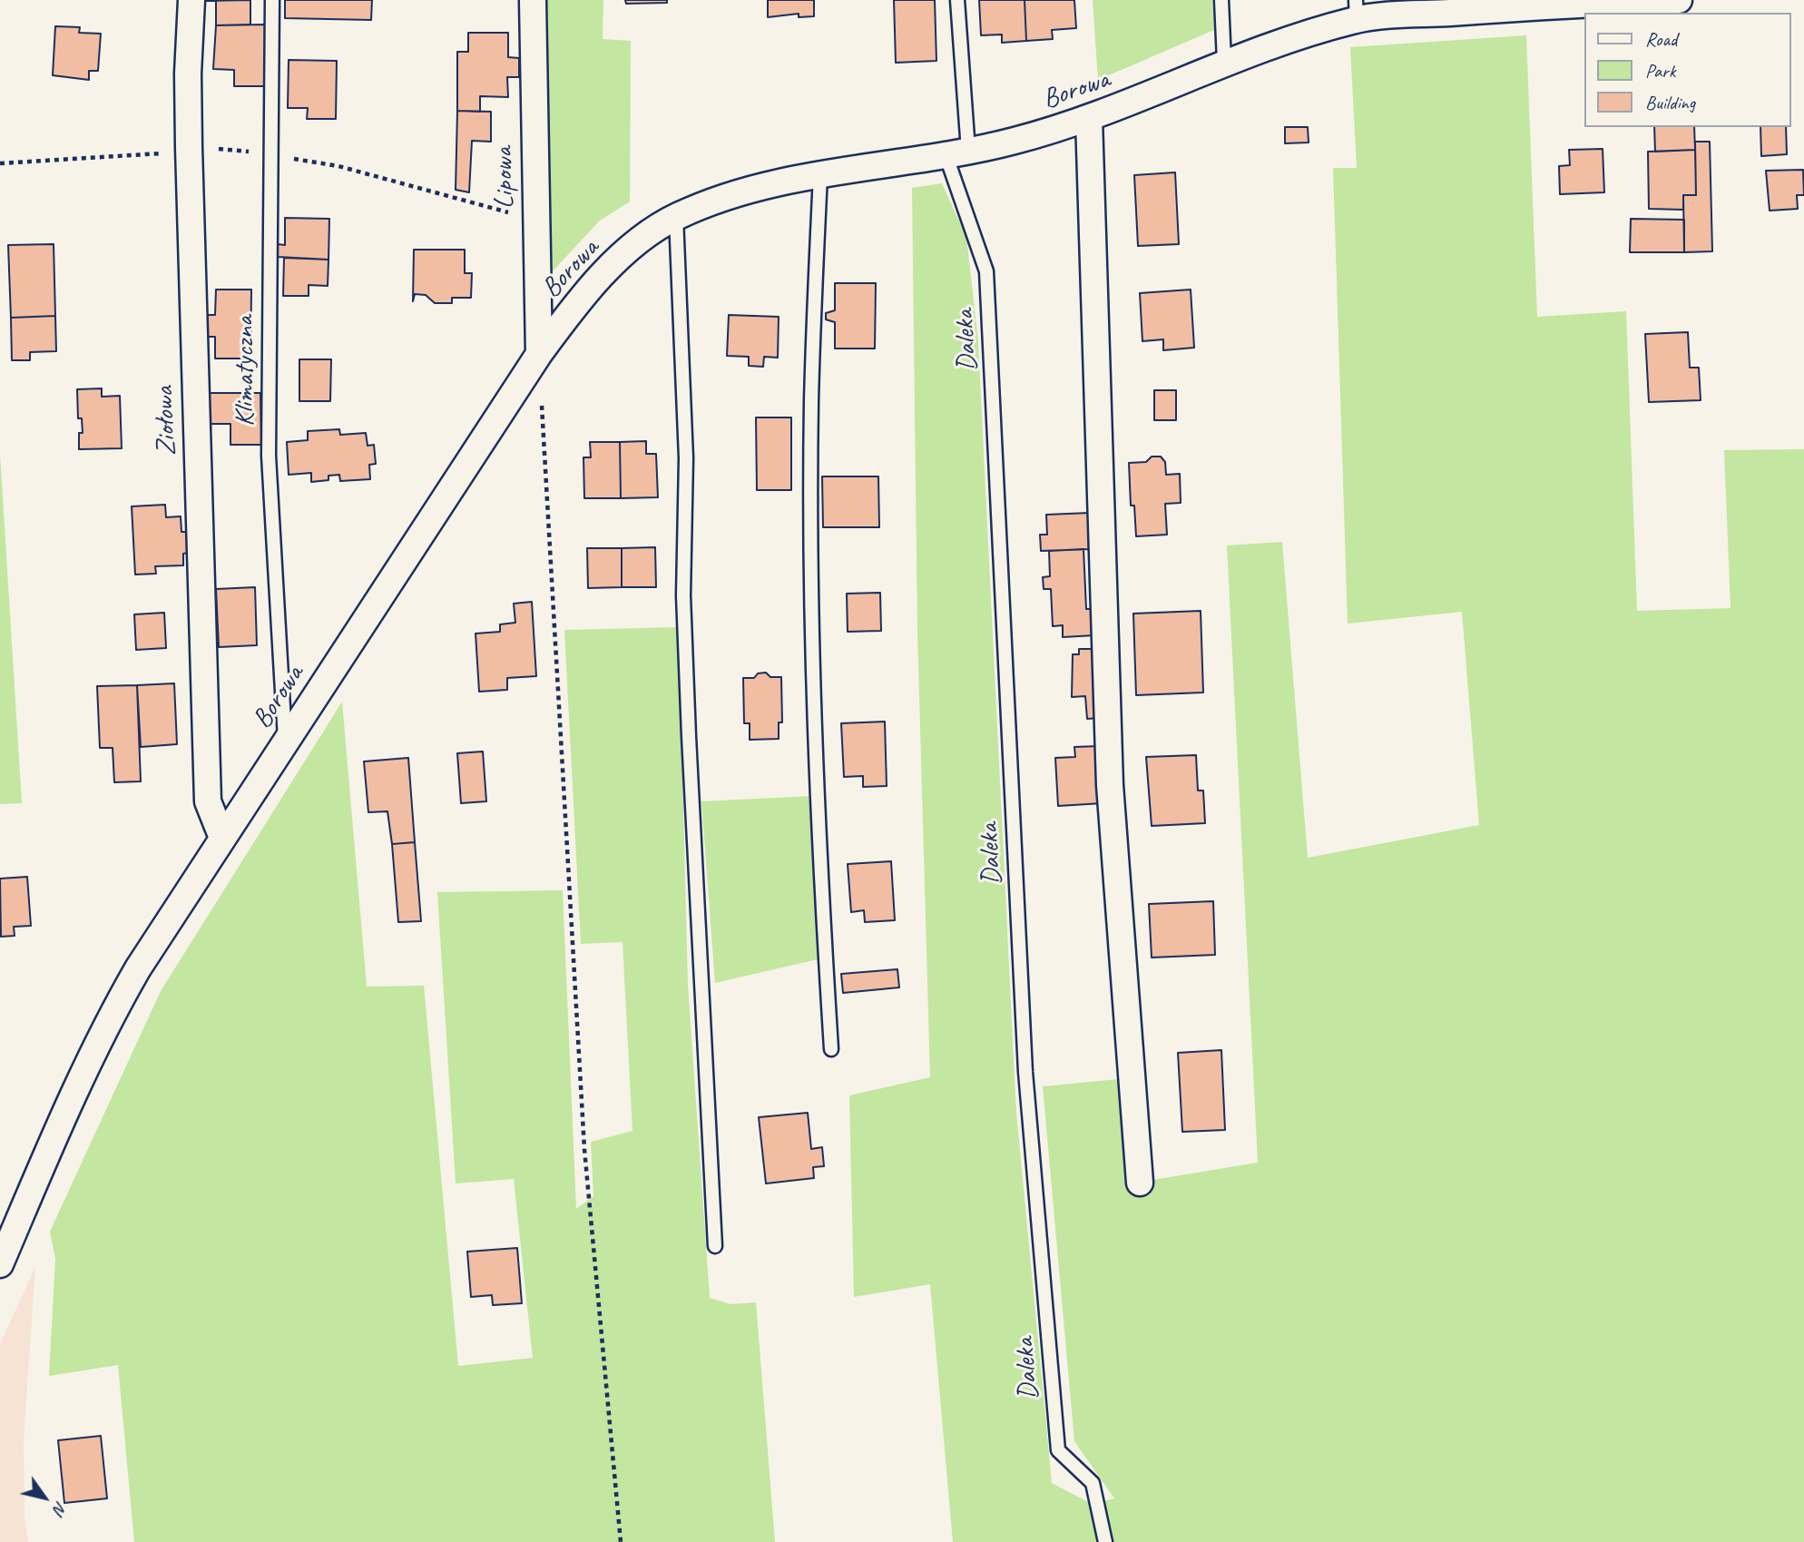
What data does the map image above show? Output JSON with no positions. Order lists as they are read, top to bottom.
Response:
{
  "streets": {
    "street": ["Borowa", "Lipowa", "Ziołowa"],
    "lane": ["Daleka", "Klimatyczna"]
  },
  "crossings": [
    ["Borowa", "Lipowa"],
    ["Borowa", "Daleka"],
    ["Borowa", "Klimatyczna"],
    ["Borowa", "Ziołowa"]
  ],
  "legend": ["Road", "Park", "Building"],
  "north": "bottom right"
}
